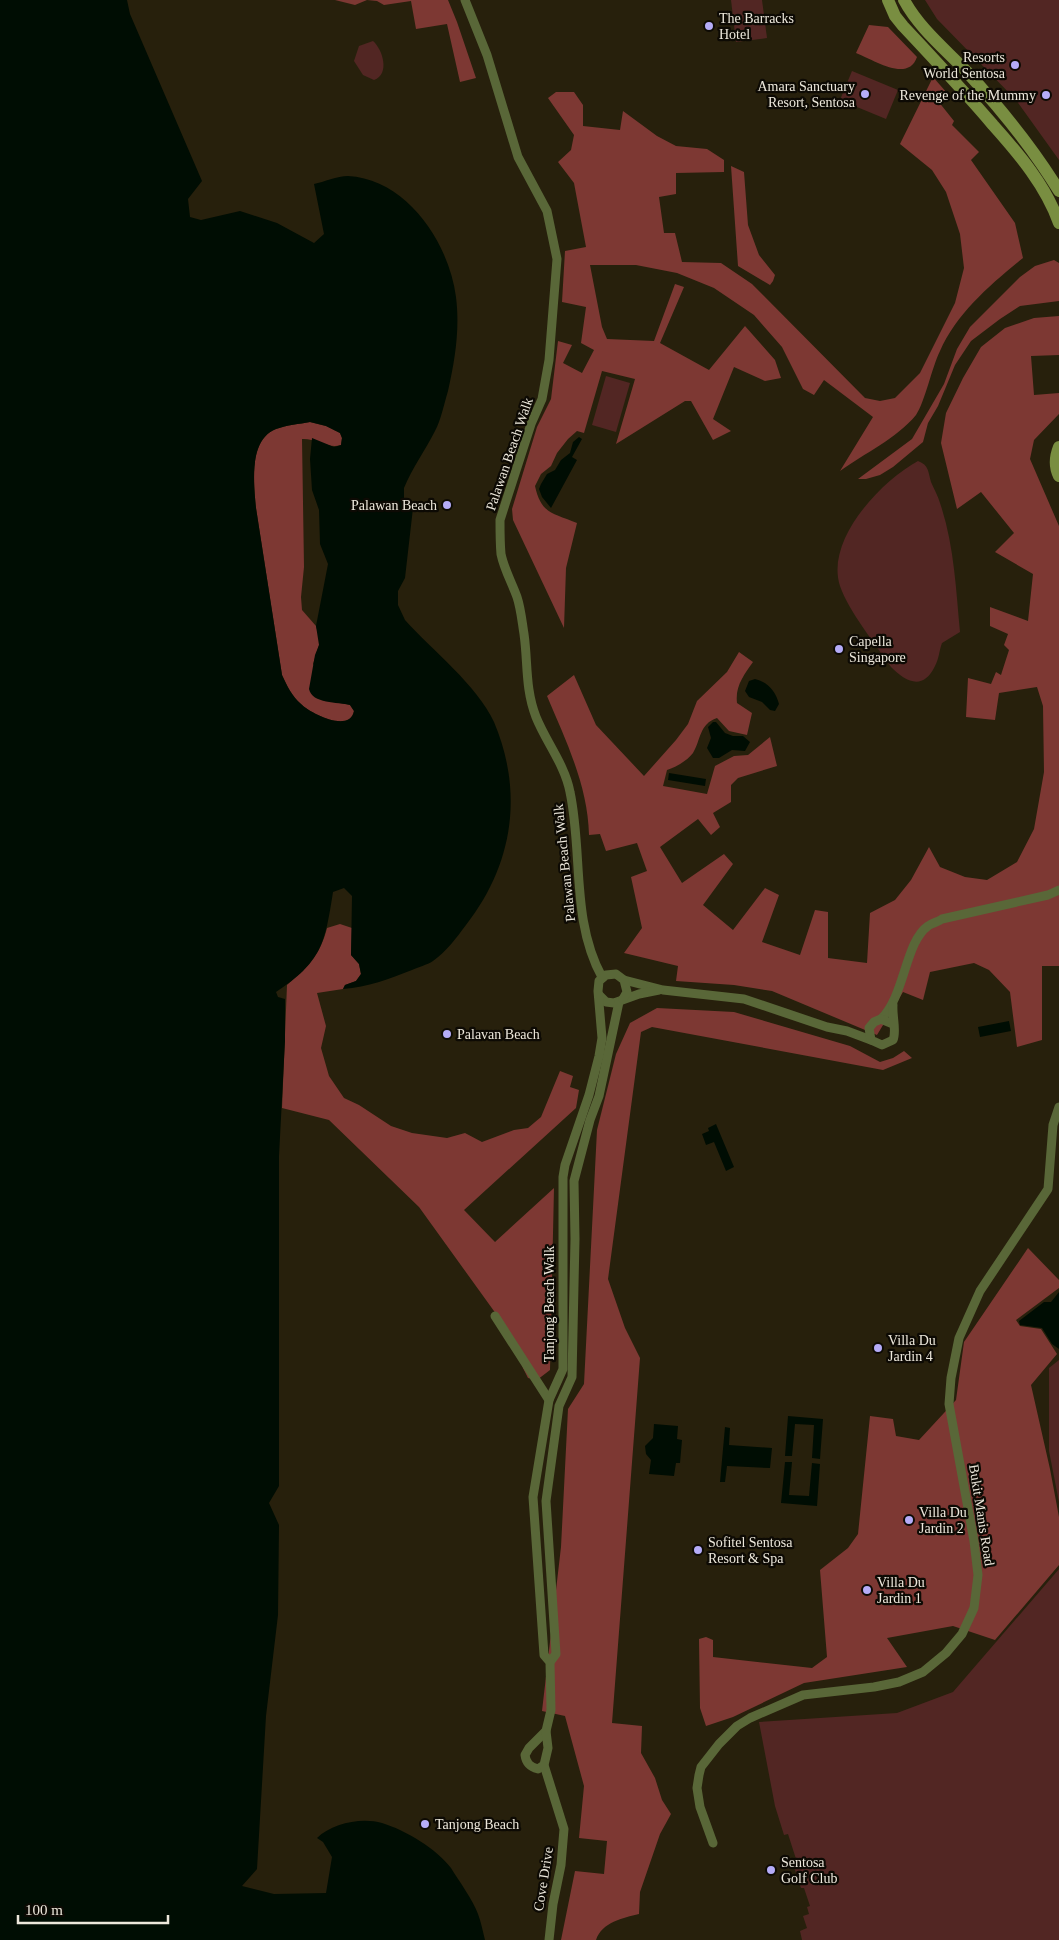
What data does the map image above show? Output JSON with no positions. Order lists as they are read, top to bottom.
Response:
{
  "streets": {
    "street": [
      "Palawan Beach Walk",
      "Tanjong Beach Walk",
      "Bukit Manis Road",
      "Cove Drive"
    ]
  },
  "crossings": [
    ["Palawan Beach Walk", "Tanjong Beach Walk"],
    ["Tanjong Beach Walk", "Cove Drive"]
  ],
  "places": [
    "The Barracks Hotel",
    "Resorts World Sentosa",
    "Amara Sanctuary Resort, Sentosa",
    "Revenge of the Mummy",
    "Palawan Beach",
    "Capella Singapore",
    "Palavan Beach",
    "Villa Du Jardin 4",
    "Villa Du Jardin 2",
    "Sofitel Sentosa Resort & Spa",
    "Villa Du Jardin 1",
    "Tanjong Beach",
    "Sentosa Golf Club"
  ],
  "scale_bar": "100 m"
}
